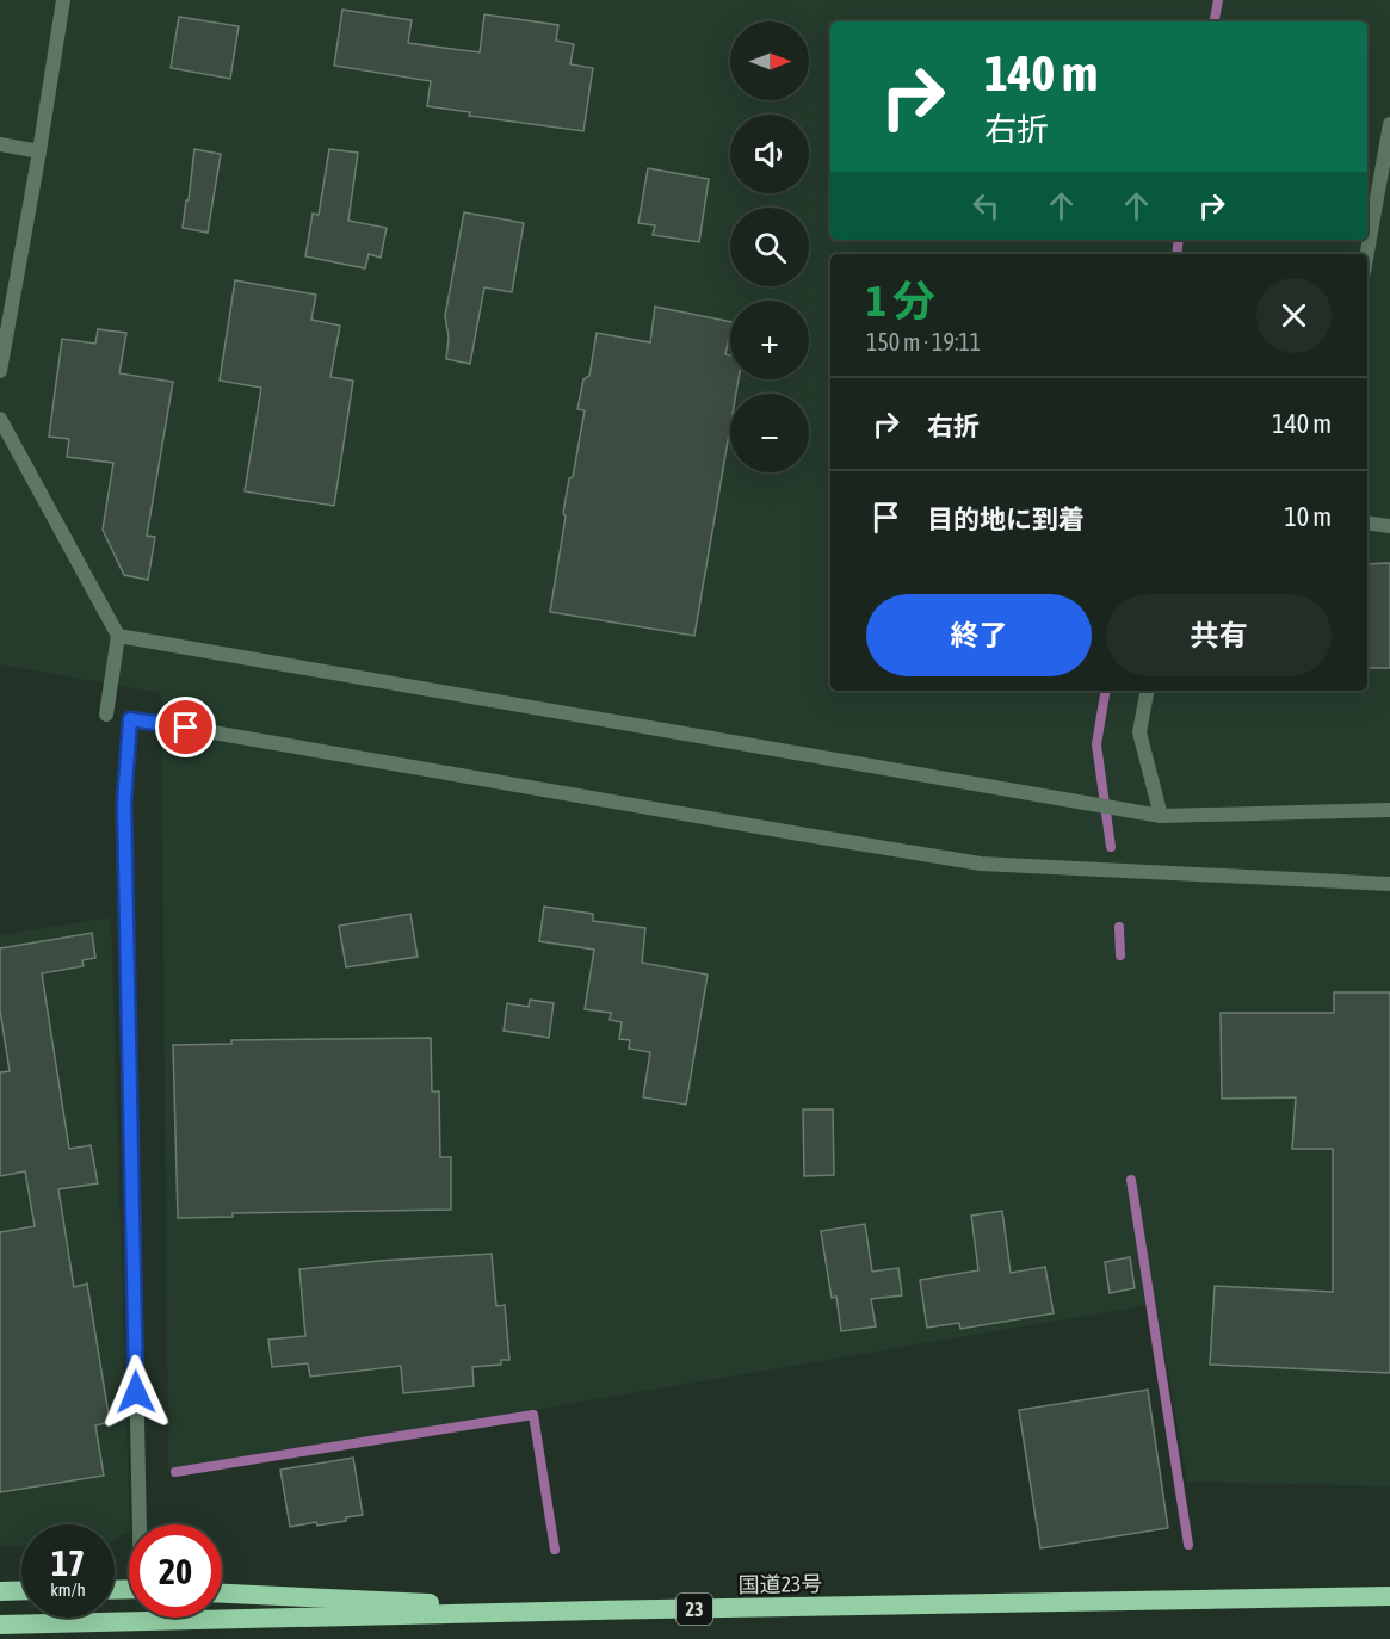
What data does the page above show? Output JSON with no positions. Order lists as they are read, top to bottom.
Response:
{
  "streets": {
    "highway": ["国道23号", "23"]
  },
  "north": "right",
  "page": {
    "map_buttons": ["+", "−"],
    "turn": ["140 m", "右折"],
    "heading": ["1 分", "150 m · 19:11"],
    "list": [
      {
        "name": "右折",
        "value": "140 m"
      },
      {
        "name": "目的地に到着",
        "value": "10 m"
      }
    ],
    "buttons": ["終了", "共有"],
    "speed": "17 km/h",
    "limit": "20"
  }
}
